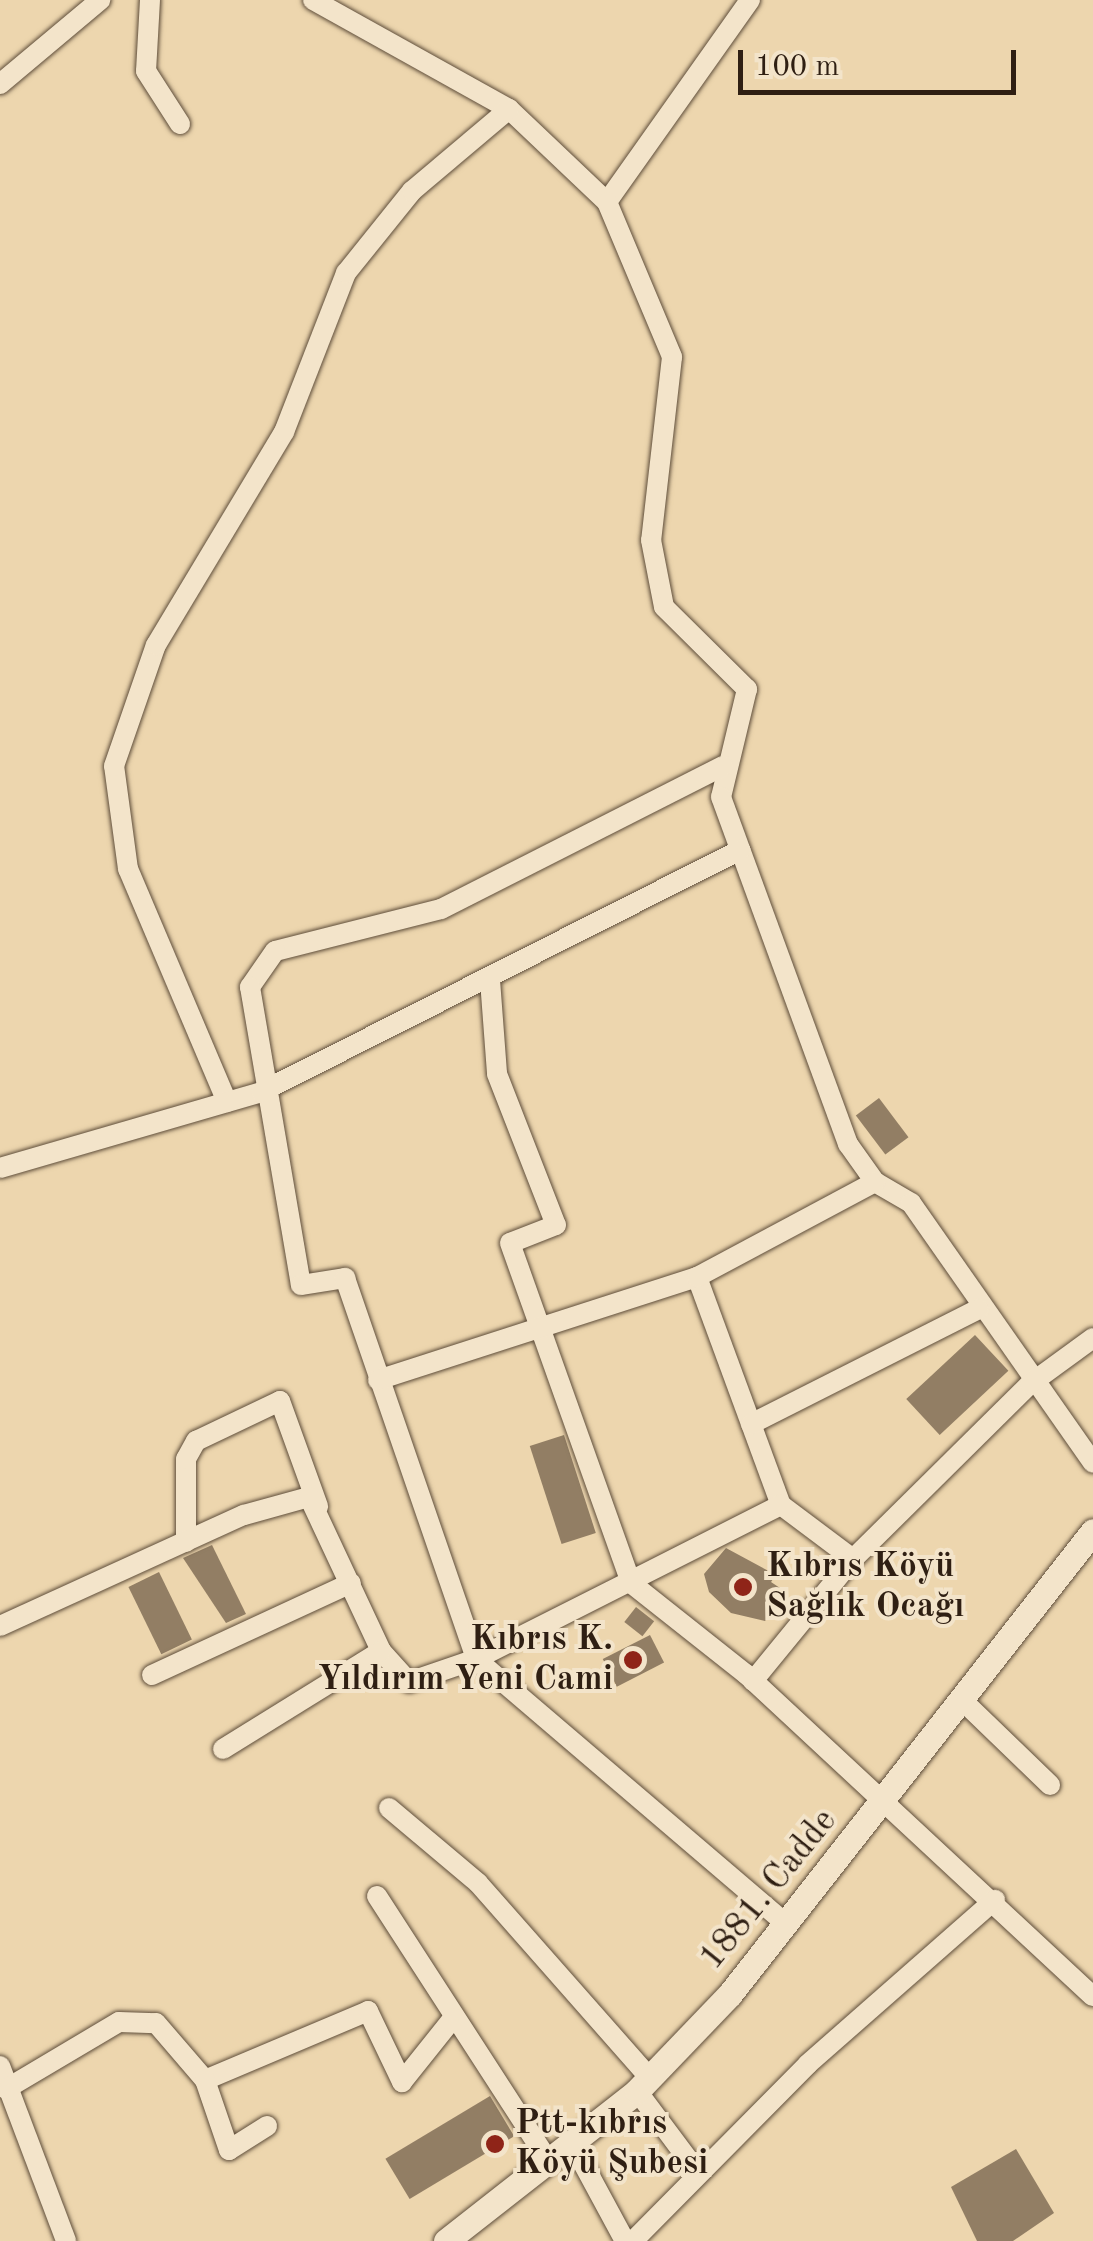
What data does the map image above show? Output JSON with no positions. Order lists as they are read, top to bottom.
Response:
{
  "streets": {
    "street": ["1881. Cadde"]
  },
  "places": ["Kıbrıs Köyü Sağlık Ocağı", "Kıbrıs K. Yıldırım Yeni Cami", "Ptt-kıbrıs Köyü Şubesi"],
  "scale_bar": "100 m"
}
